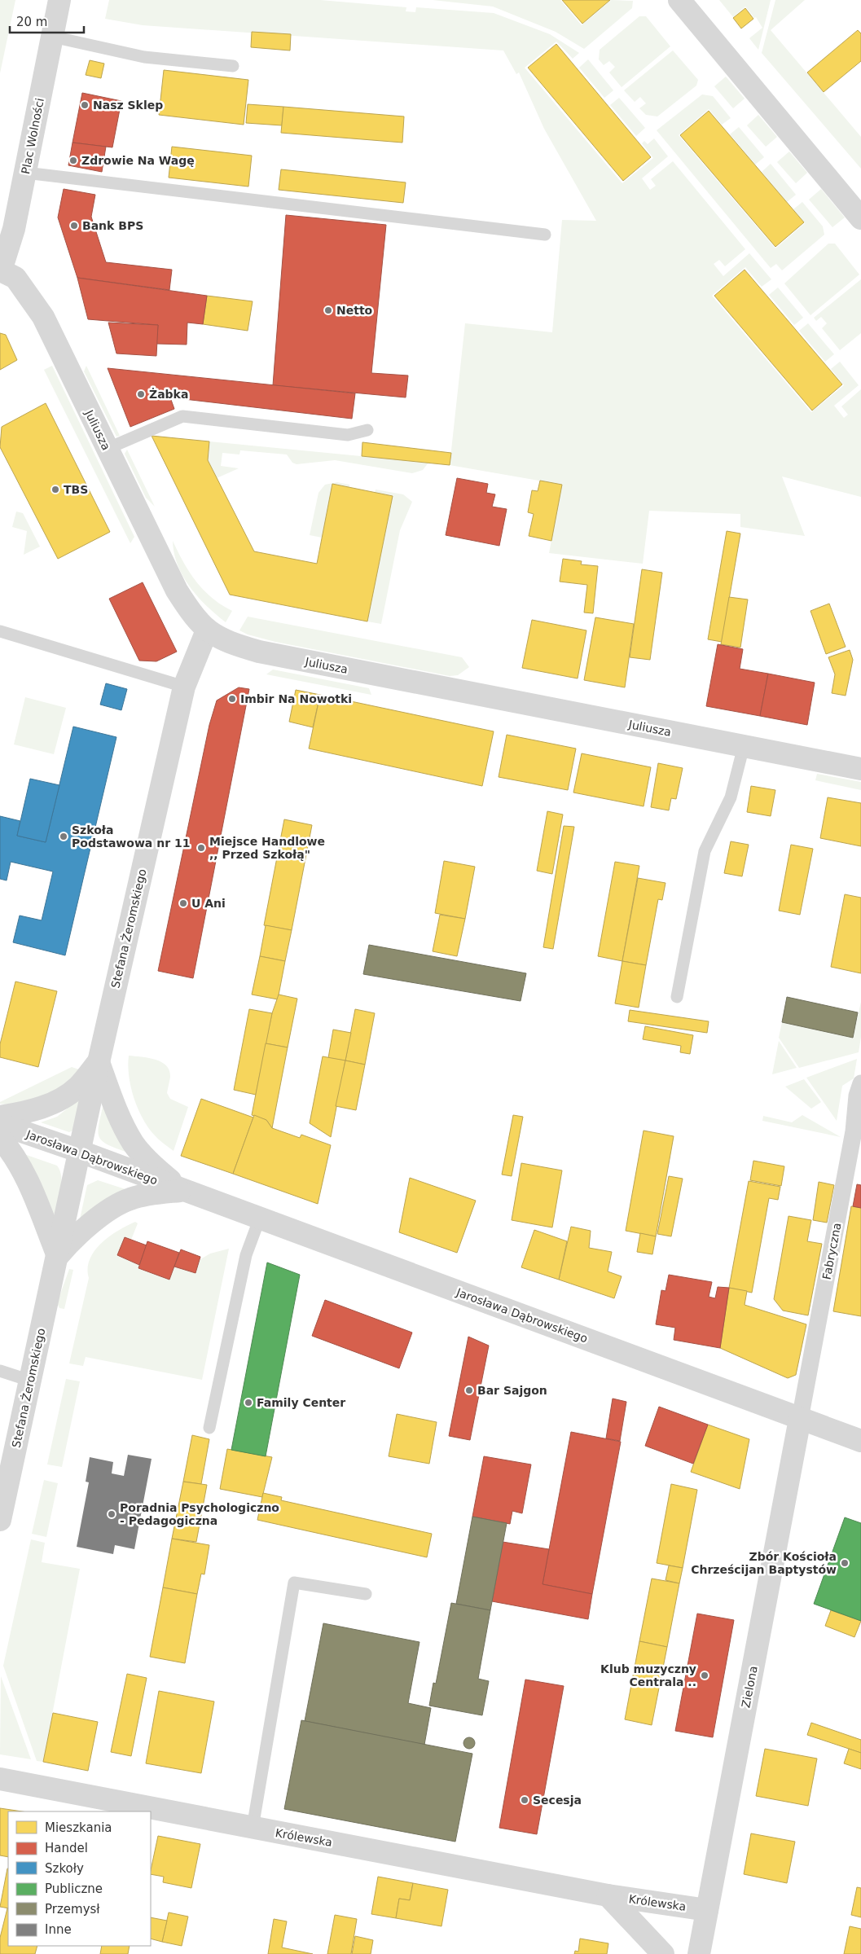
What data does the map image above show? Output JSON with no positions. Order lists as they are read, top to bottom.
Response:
{
  "streets": {
    "street": [
      "Plac Wolności",
      "Juliusza",
      "Stefana Żeromskiego",
      "Jarosława Dąbrowskiego",
      "Fabryczna",
      "Zielona",
      "Królewska"
    ]
  },
  "crossings": [
    ["Plac Wolności", "Juliusza"],
    ["Juliusza", "Stefana Żeromskiego"],
    ["Stefana Żeromskiego", "Jarosława Dąbrowskiego"],
    ["Jarosława Dąbrowskiego", "Fabryczna"],
    ["Jarosława Dąbrowskiego", "Zielona"],
    ["Fabryczna", "Zielona"],
    ["Zielona", "Królewska"]
  ],
  "places": [
    "Nasz Sklep",
    "Zdrowie Na Wagę",
    "Bank BPS",
    "Netto",
    "Żabka",
    "TBS",
    "Imbir Na Nowotki",
    "Szkoła Podstawowa nr 11",
    "Miejsce Handlowe ,, Przed Szkołą\"",
    "U Ani",
    "Bar Sajgon",
    "Family Center",
    "Poradnia Psychologiczno - Pedagogiczna",
    "Zbór Kościoła Chrześcijan Baptystów",
    "Klub muzyczny Centrala ..",
    "Secesja"
  ],
  "legend": [
    "Mieszkania",
    "Handel",
    "Szkoły",
    "Publiczne",
    "Przemysł",
    "Inne"
  ],
  "scale_bar": "20 m"
}
